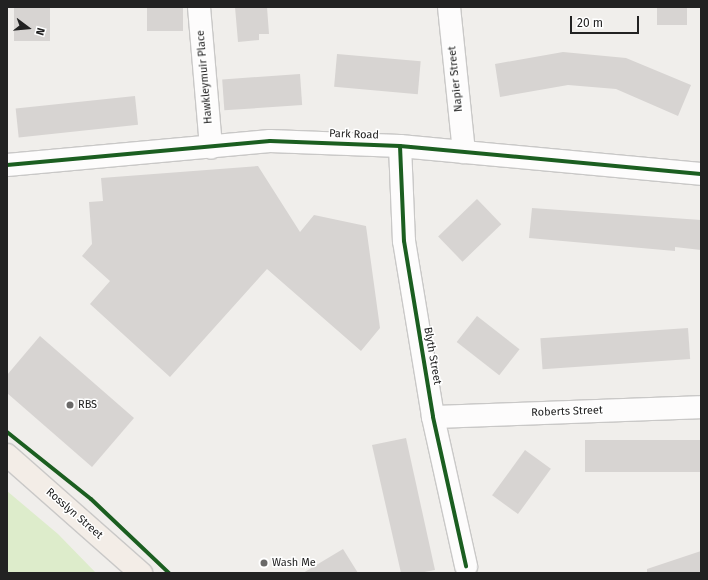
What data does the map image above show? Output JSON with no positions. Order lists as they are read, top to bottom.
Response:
{
  "streets": {
    "main road": ["Rosslyn Street"],
    "street": [
      "Hawkleymuir Place",
      "Napier Street",
      "Park Road",
      "Blyth Street",
      "Roberts Street"
    ]
  },
  "crossings": [
    ["Hawkleymuir Place", "Park Road"],
    ["Napier Street", "Park Road"],
    ["Park Road", "Blyth Street"],
    ["Blyth Street", "Roberts Street"]
  ],
  "places": ["RBS", "Wash Me"],
  "scale_bar": "20 m",
  "north": "right"
}
